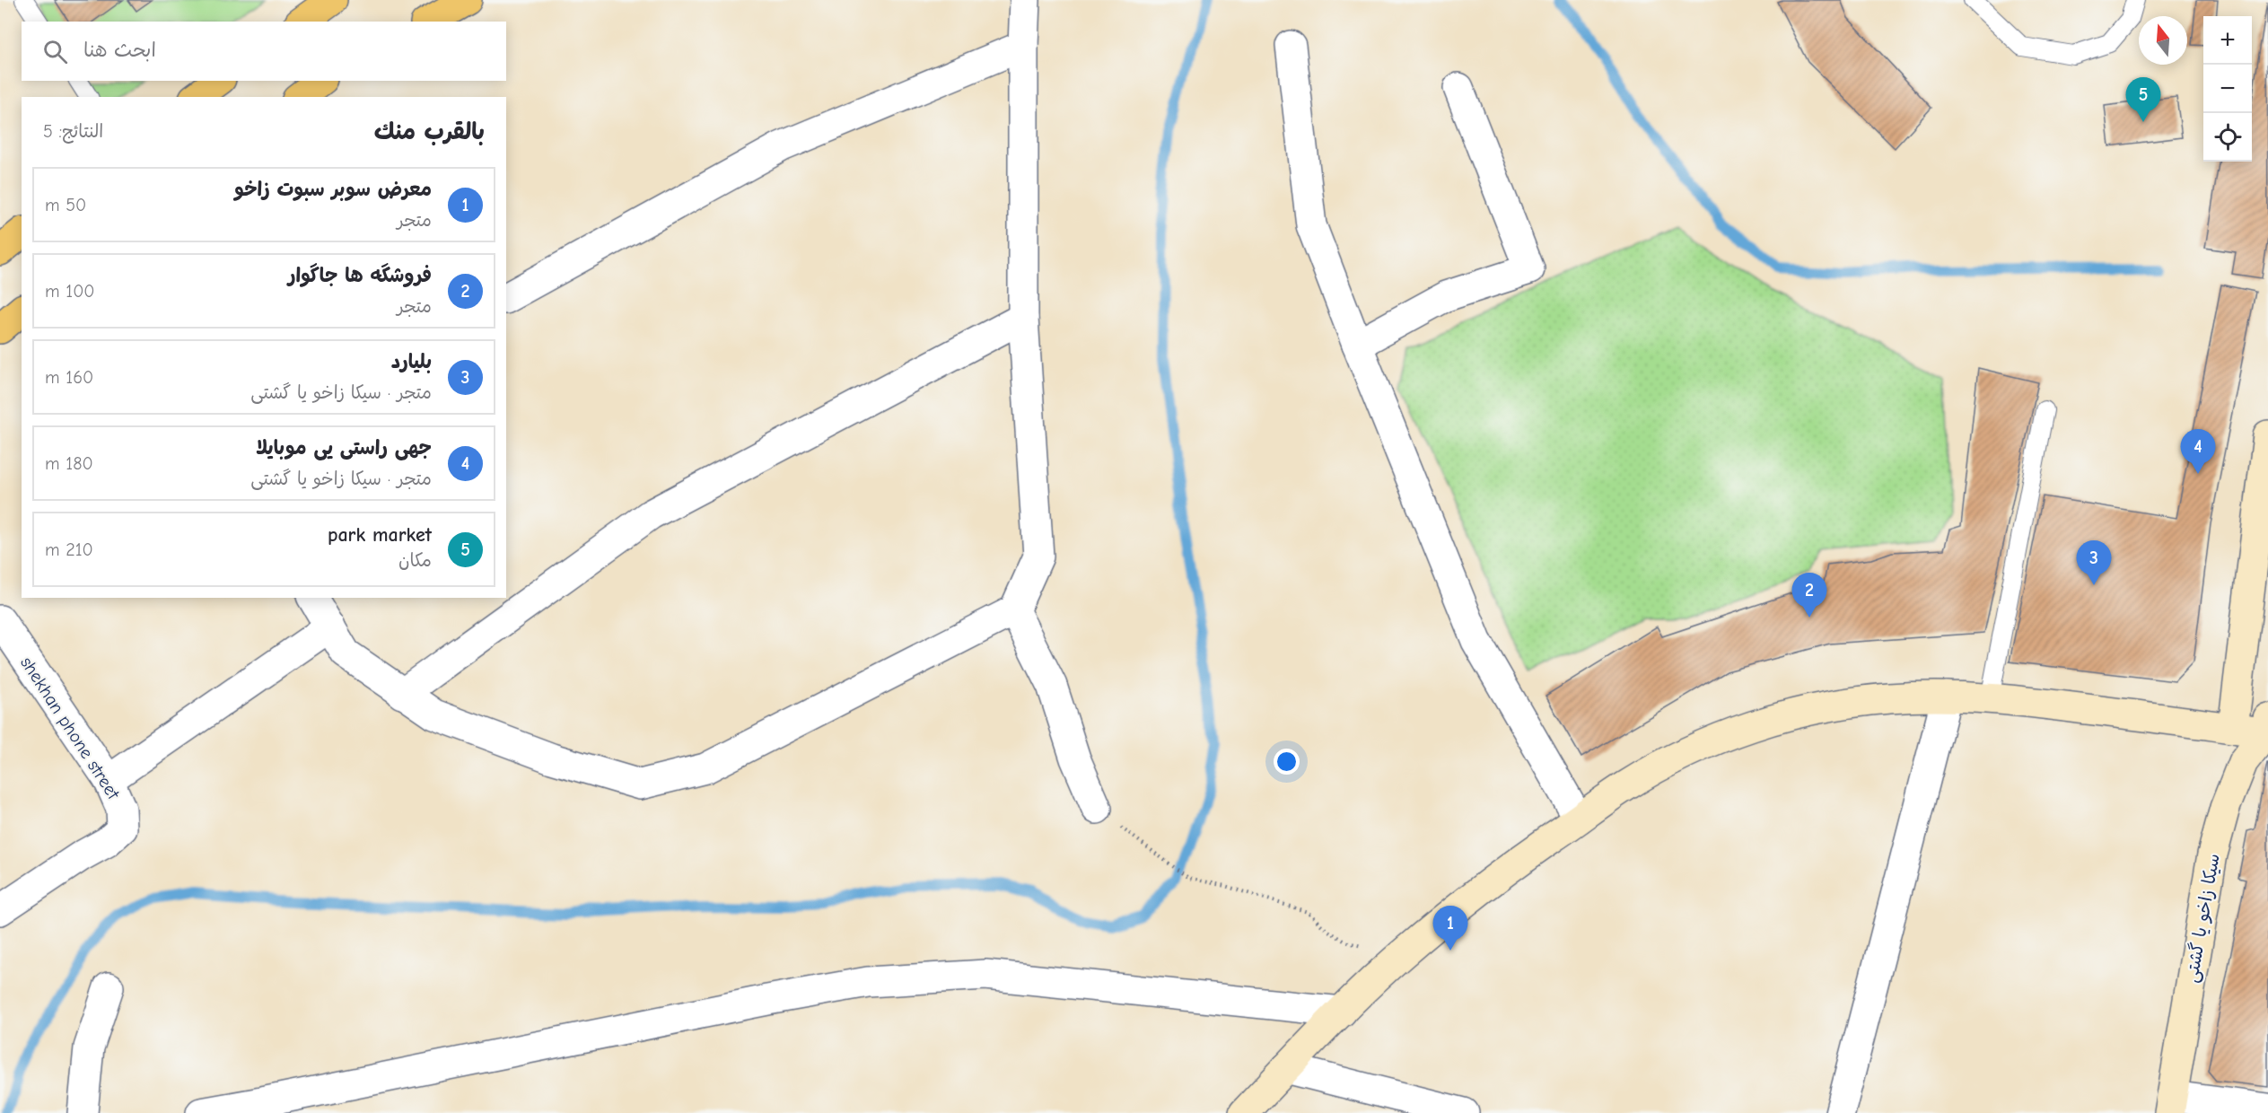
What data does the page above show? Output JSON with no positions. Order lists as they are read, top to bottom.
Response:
{
  "streets": {
    "main road": ["سیکا زاخو یا گشتى"],
    "street": ["shekhan phone street"]
  },
  "north": "top",
  "page": {
    "map_buttons": ["+", "−"],
    "search": "ابحث هنا",
    "pins": [
      "5",
      "4",
      "3",
      "2",
      "1"
    ],
    "heading": ["بالقرب منك", "النتائج: 5"],
    "list": [
      {
        "mark": "1",
        "name": "معرض سوبر سبوت زاخو",
        "note": "متجر",
        "value": "50 m"
      },
      {
        "mark": "2",
        "name": "فروشگه ها جاگوار",
        "note": "متجر",
        "value": "100 m"
      },
      {
        "mark": "3",
        "name": "بليارد",
        "note": "متجر · سیکا زاخو یا گشتى",
        "value": "160 m"
      },
      {
        "mark": "4",
        "name": "جهى راستى يى موبايلا",
        "note": "متجر · سیکا زاخو یا گشتى",
        "value": "180 m"
      },
      {
        "mark": "5",
        "name": "park market",
        "note": "مكان",
        "value": "210 m"
      }
    ]
  }
}
